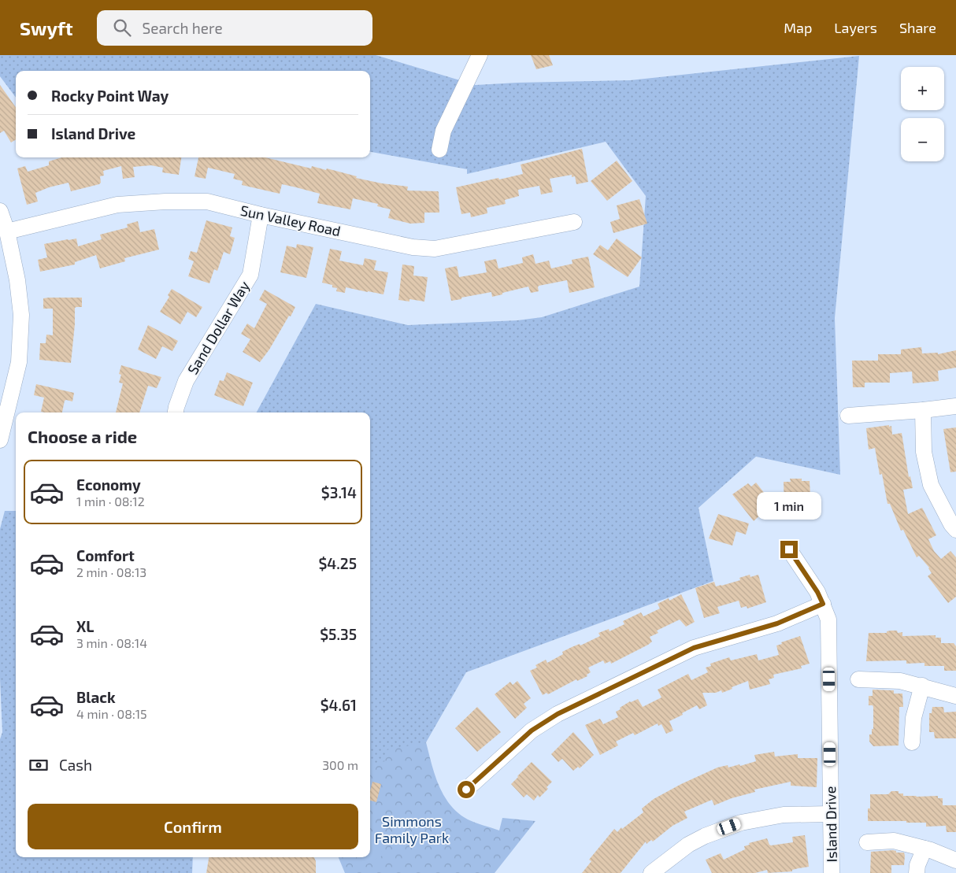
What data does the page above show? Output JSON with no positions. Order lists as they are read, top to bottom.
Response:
{
  "streets": {
    "street": ["Sun Valley Road", "Sand Dollar Way", "Island Drive"]
  },
  "crossings": [
    ["Sun Valley Road", "Sand Dollar Way"]
  ],
  "parks": ["Simmons Family Park"],
  "page": {
    "header": "Swyft",
    "search": "Search here",
    "nav": ["Map", "Layers", "Share"],
    "map_buttons": ["+", "−"],
    "banner": ["Rocky Point Way", "Island Drive"],
    "heading": "Choose a ride",
    "list": [
      {
        "name": "Economy",
        "note": "1 min · 08:12",
        "value": "$3.14"
      },
      {
        "name": "Comfort",
        "note": "2 min · 08:13",
        "value": "$4.25"
      },
      {
        "name": "XL",
        "note": "3 min · 08:14",
        "value": "$5.35"
      },
      {
        "name": "Black",
        "note": "4 min · 08:15",
        "value": "$4.61"
      }
    ],
    "bubble": "1 min",
    "pay": ["Cash", "300 m"],
    "buttons": "Confirm"
  }
}
